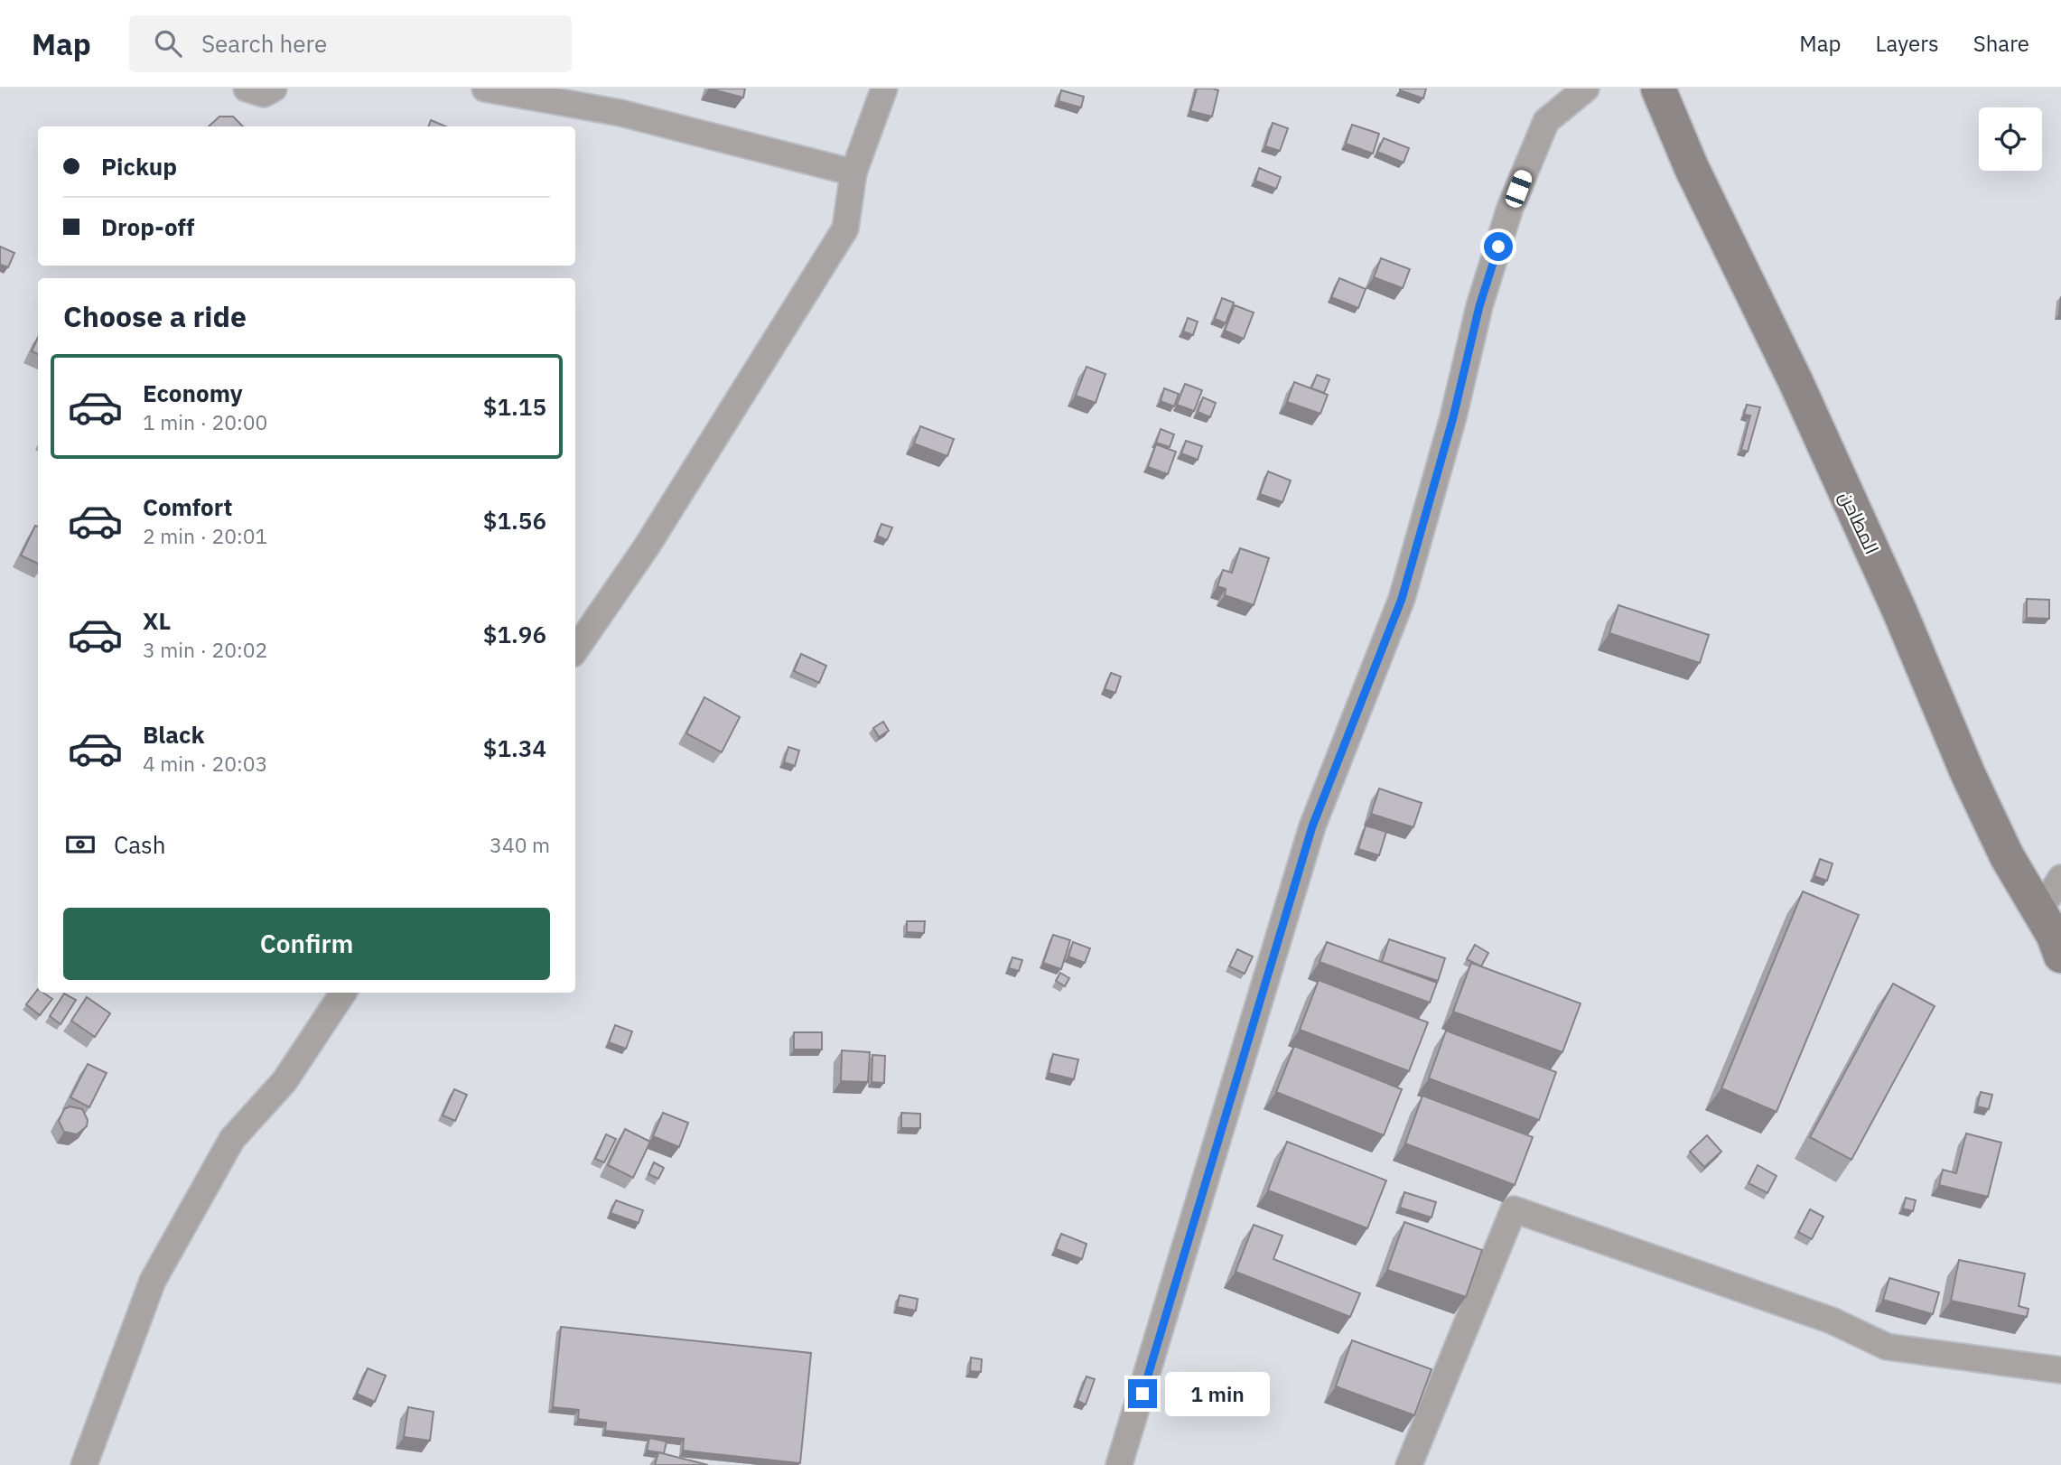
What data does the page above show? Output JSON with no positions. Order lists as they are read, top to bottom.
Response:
{
  "streets": {
    "main road": ["المطاحن"]
  },
  "page": {
    "header": "Map",
    "search": "Search here",
    "nav": ["Map", "Layers", "Share"],
    "banner": ["Pickup", "Drop-off"],
    "heading": "Choose a ride",
    "list": [
      {
        "name": "Economy",
        "note": "1 min · 20:00",
        "value": "$1.15"
      },
      {
        "name": "Comfort",
        "note": "2 min · 20:01",
        "value": "$1.56"
      },
      {
        "name": "XL",
        "note": "3 min · 20:02",
        "value": "$1.96"
      },
      {
        "name": "Black",
        "note": "4 min · 20:03",
        "value": "$1.34"
      }
    ],
    "pay": ["Cash", "340 m"],
    "buttons": "Confirm",
    "bubble": "1 min"
  }
}
